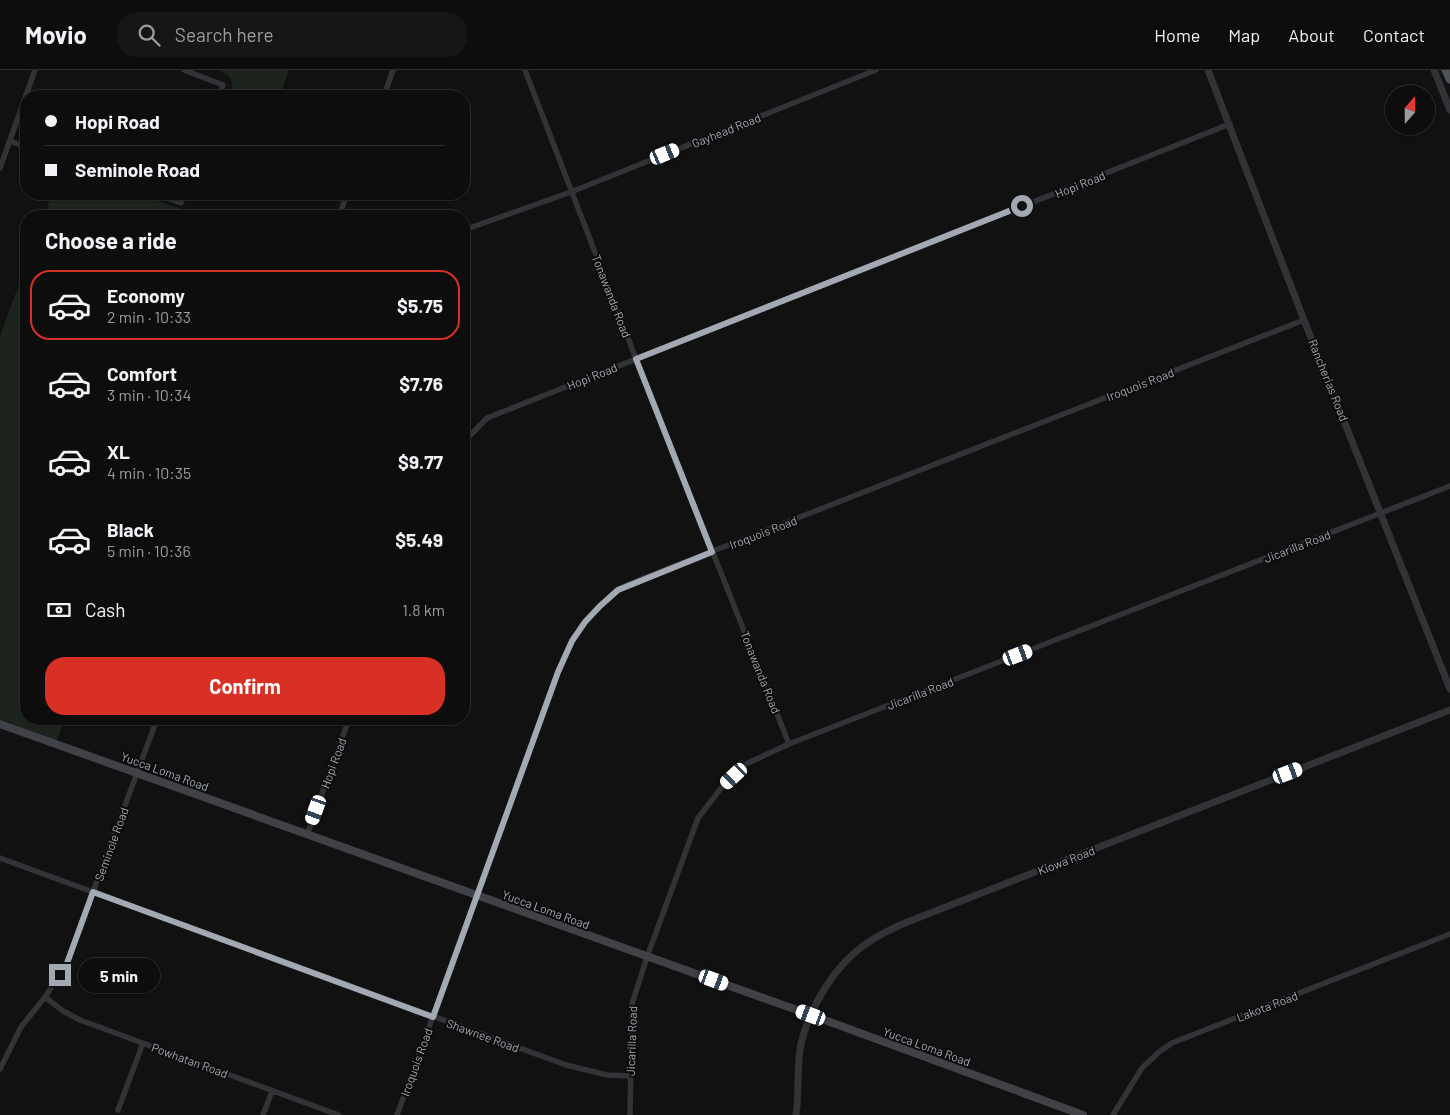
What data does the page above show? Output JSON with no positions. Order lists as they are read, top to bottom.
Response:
{
  "streets": {
    "main road": ["Yucca Loma Road"],
    "street": [
      "Gayhead Road",
      "Hopi Road",
      "Tonawanda Road",
      "Rancherias Road",
      "Iroquois Road",
      "Jicarilla Road",
      "Seminole Road",
      "Kiowa Road",
      "Lakota Road",
      "Shawnee Road",
      "Powhatan Road"
    ]
  },
  "crossings": [
    ["Gayhead Road", "Tonawanda Road"],
    ["Hopi Road", "Tonawanda Road"],
    ["Hopi Road", "Rancherias Road"],
    ["Hopi Road", "Yucca Loma Road"],
    ["Tonawanda Road", "Iroquois Road"],
    ["Tonawanda Road", "Jicarilla Road"],
    ["Rancherias Road", "Iroquois Road"],
    ["Rancherias Road", "Jicarilla Road"],
    ["Iroquois Road", "Yucca Loma Road"],
    ["Iroquois Road", "Shawnee Road"],
    ["Jicarilla Road", "Yucca Loma Road"],
    ["Jicarilla Road", "Shawnee Road"],
    ["Yucca Loma Road", "Seminole Road"],
    ["Yucca Loma Road", "Kiowa Road"],
    ["Seminole Road", "Shawnee Road"],
    ["Seminole Road", "Powhatan Road"]
  ],
  "north": "top",
  "page": {
    "header": "Movio",
    "search": "Search here",
    "nav": [
      "Home",
      "Map",
      "About",
      "Contact"
    ],
    "banner": ["Hopi Road", "Seminole Road"],
    "heading": "Choose a ride",
    "list": [
      {
        "name": "Economy",
        "note": "2 min · 10:33",
        "value": "$5.75"
      },
      {
        "name": "Comfort",
        "note": "3 min · 10:34",
        "value": "$7.76"
      },
      {
        "name": "XL",
        "note": "4 min · 10:35",
        "value": "$9.77"
      },
      {
        "name": "Black",
        "note": "5 min · 10:36",
        "value": "$5.49"
      }
    ],
    "pay": ["Cash", "1.8 km"],
    "buttons": "Confirm",
    "bubble": "5 min"
  }
}
